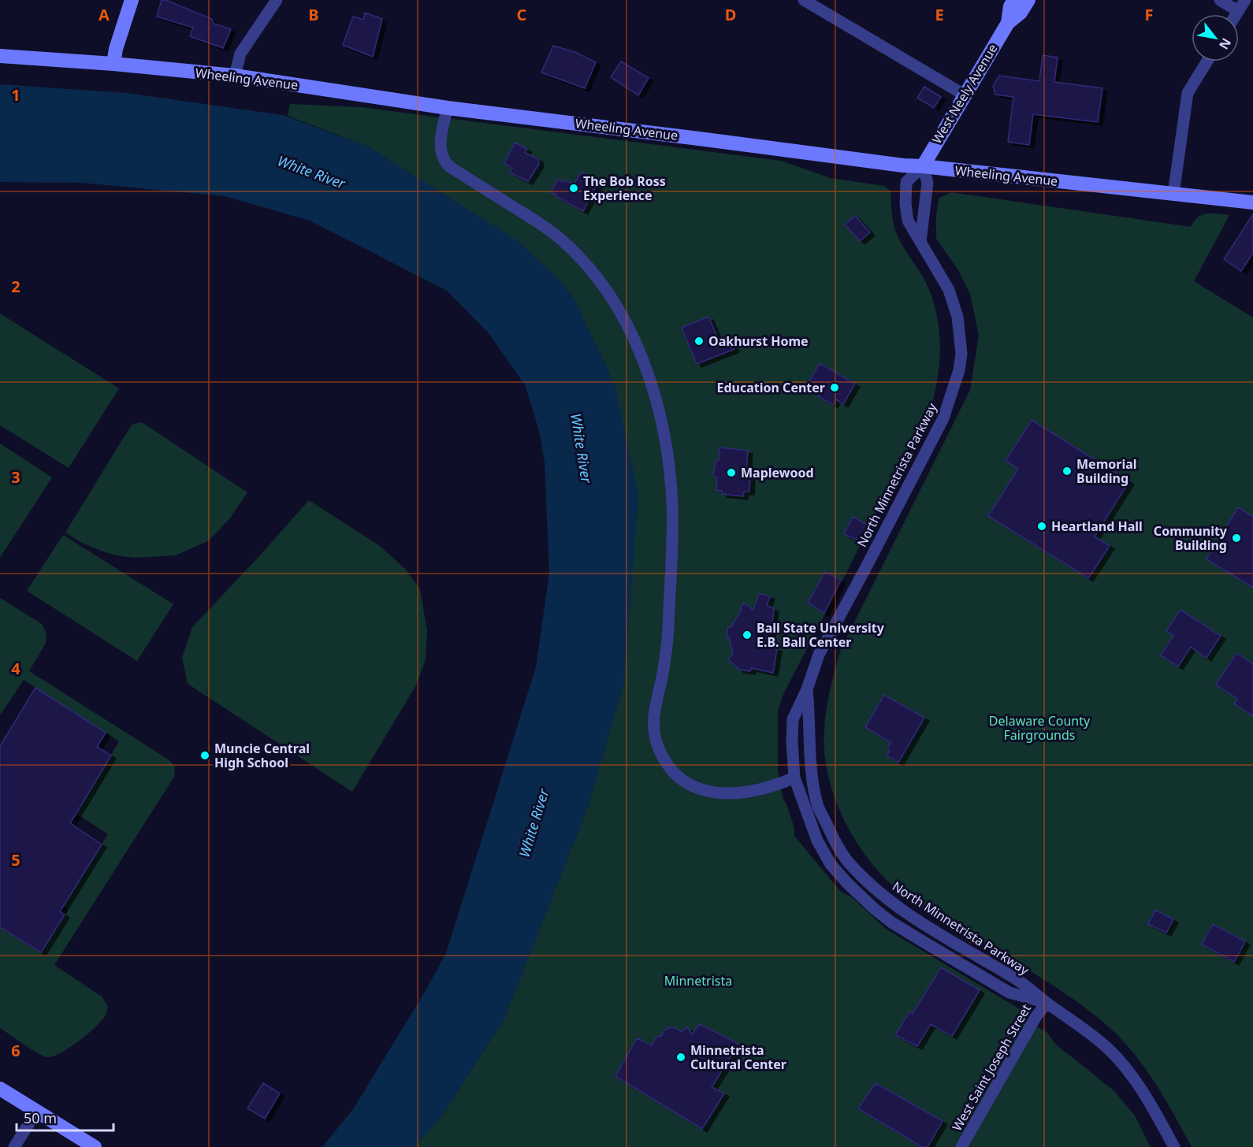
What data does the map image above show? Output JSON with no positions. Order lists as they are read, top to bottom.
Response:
{
  "streets": {
    "main road": ["Wheeling Avenue", "West Neely Avenue"],
    "street": ["North Minnetrista Parkway", "West Saint Joseph Street"]
  },
  "crossings": [
    ["Wheeling Avenue", "West Neely Avenue"],
    ["Wheeling Avenue", "North Minnetrista Parkway"],
    ["West Neely Avenue", "North Minnetrista Parkway"],
    ["North Minnetrista Parkway", "West Saint Joseph Street"]
  ],
  "water": ["White River"],
  "parks": ["Delaware County Fairgrounds", "Minnetrista"],
  "places": [
    "The Bob Ross Experience",
    "Oakhurst Home",
    "Education Center",
    "Memorial Building",
    "Maplewood",
    "Heartland Hall",
    "Community Building",
    "Ball State University E.B. Ball Center",
    "Muncie Central High School",
    "Minnetrista Cultural Center"
  ],
  "scale_bar": "50 m",
  "north": "bottom right",
  "grid": {
    "columns": [
      "A",
      "B",
      "C",
      "D",
      "E",
      "F"
    ],
    "rows": [
      "1",
      "2",
      "3",
      "4",
      "5",
      "6"
    ]
  }
}
